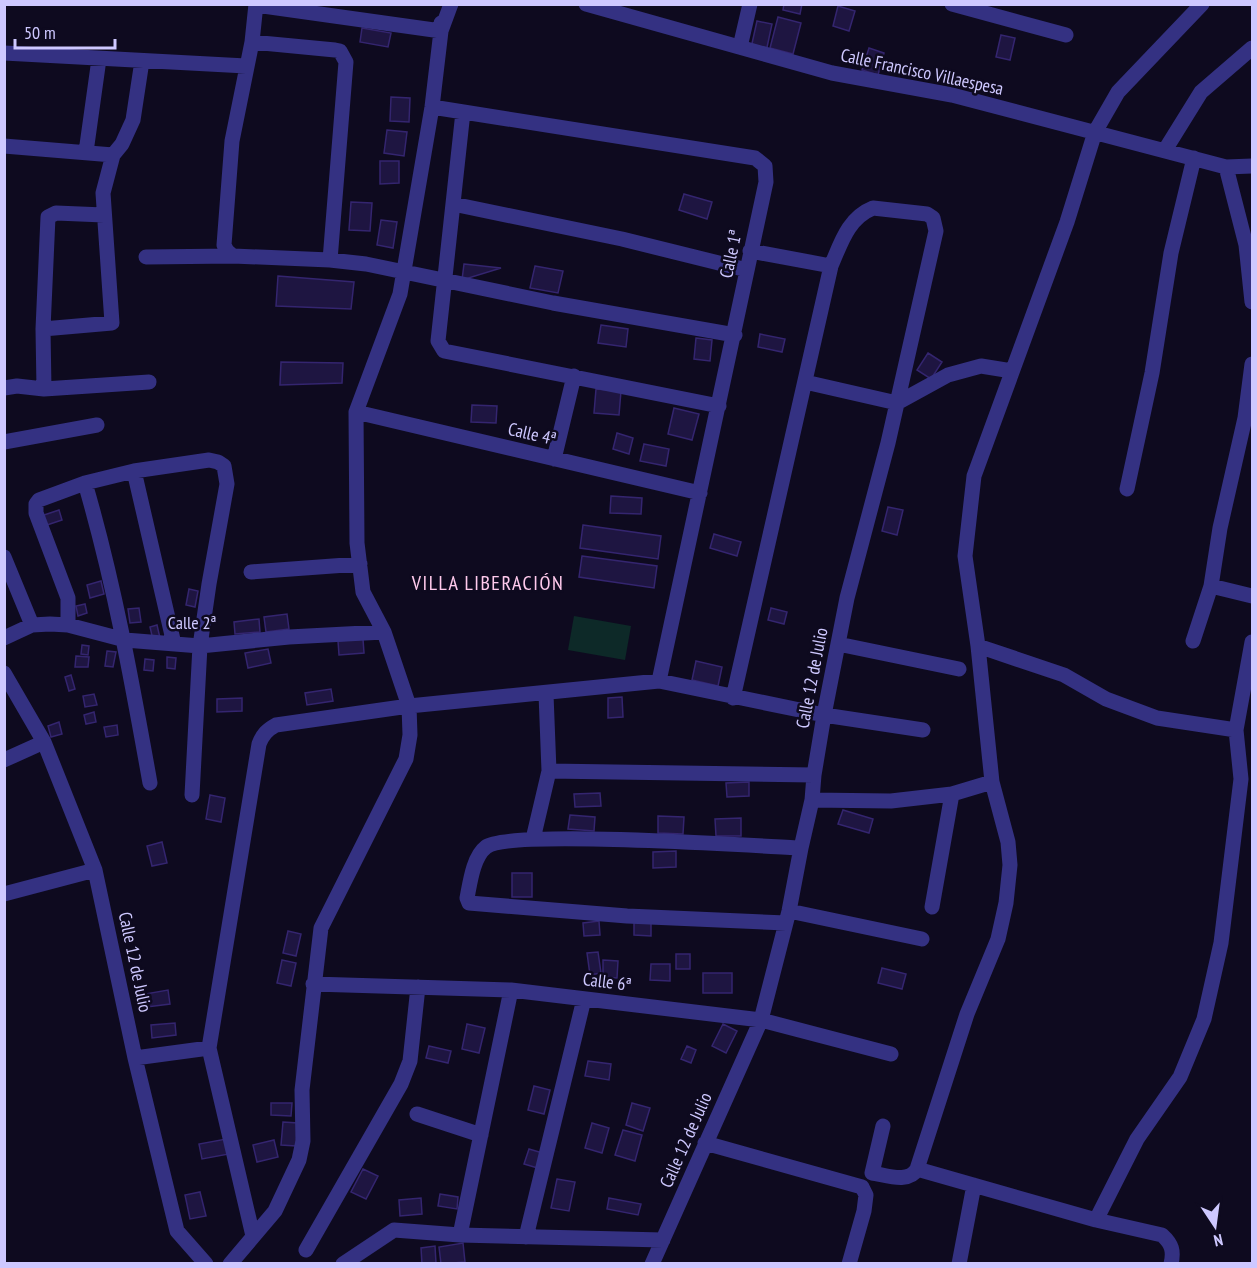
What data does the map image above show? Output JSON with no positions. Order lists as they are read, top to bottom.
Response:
{
  "streets": {
    "street": [
      "Calle Francisco Villaespesa",
      "Calle 1ª",
      "Calle 4ª",
      "Calle 2ª",
      "Calle 12 de Julio",
      "Calle 6ª"
    ]
  },
  "crossings": [
    ["Calle 1ª", "Calle 4ª"],
    ["Calle 12 de Julio", "Calle 6ª"]
  ],
  "districts": ["VILLA LIBERACIÓN"],
  "scale_bar": "50 m",
  "north": "bottom"
}
